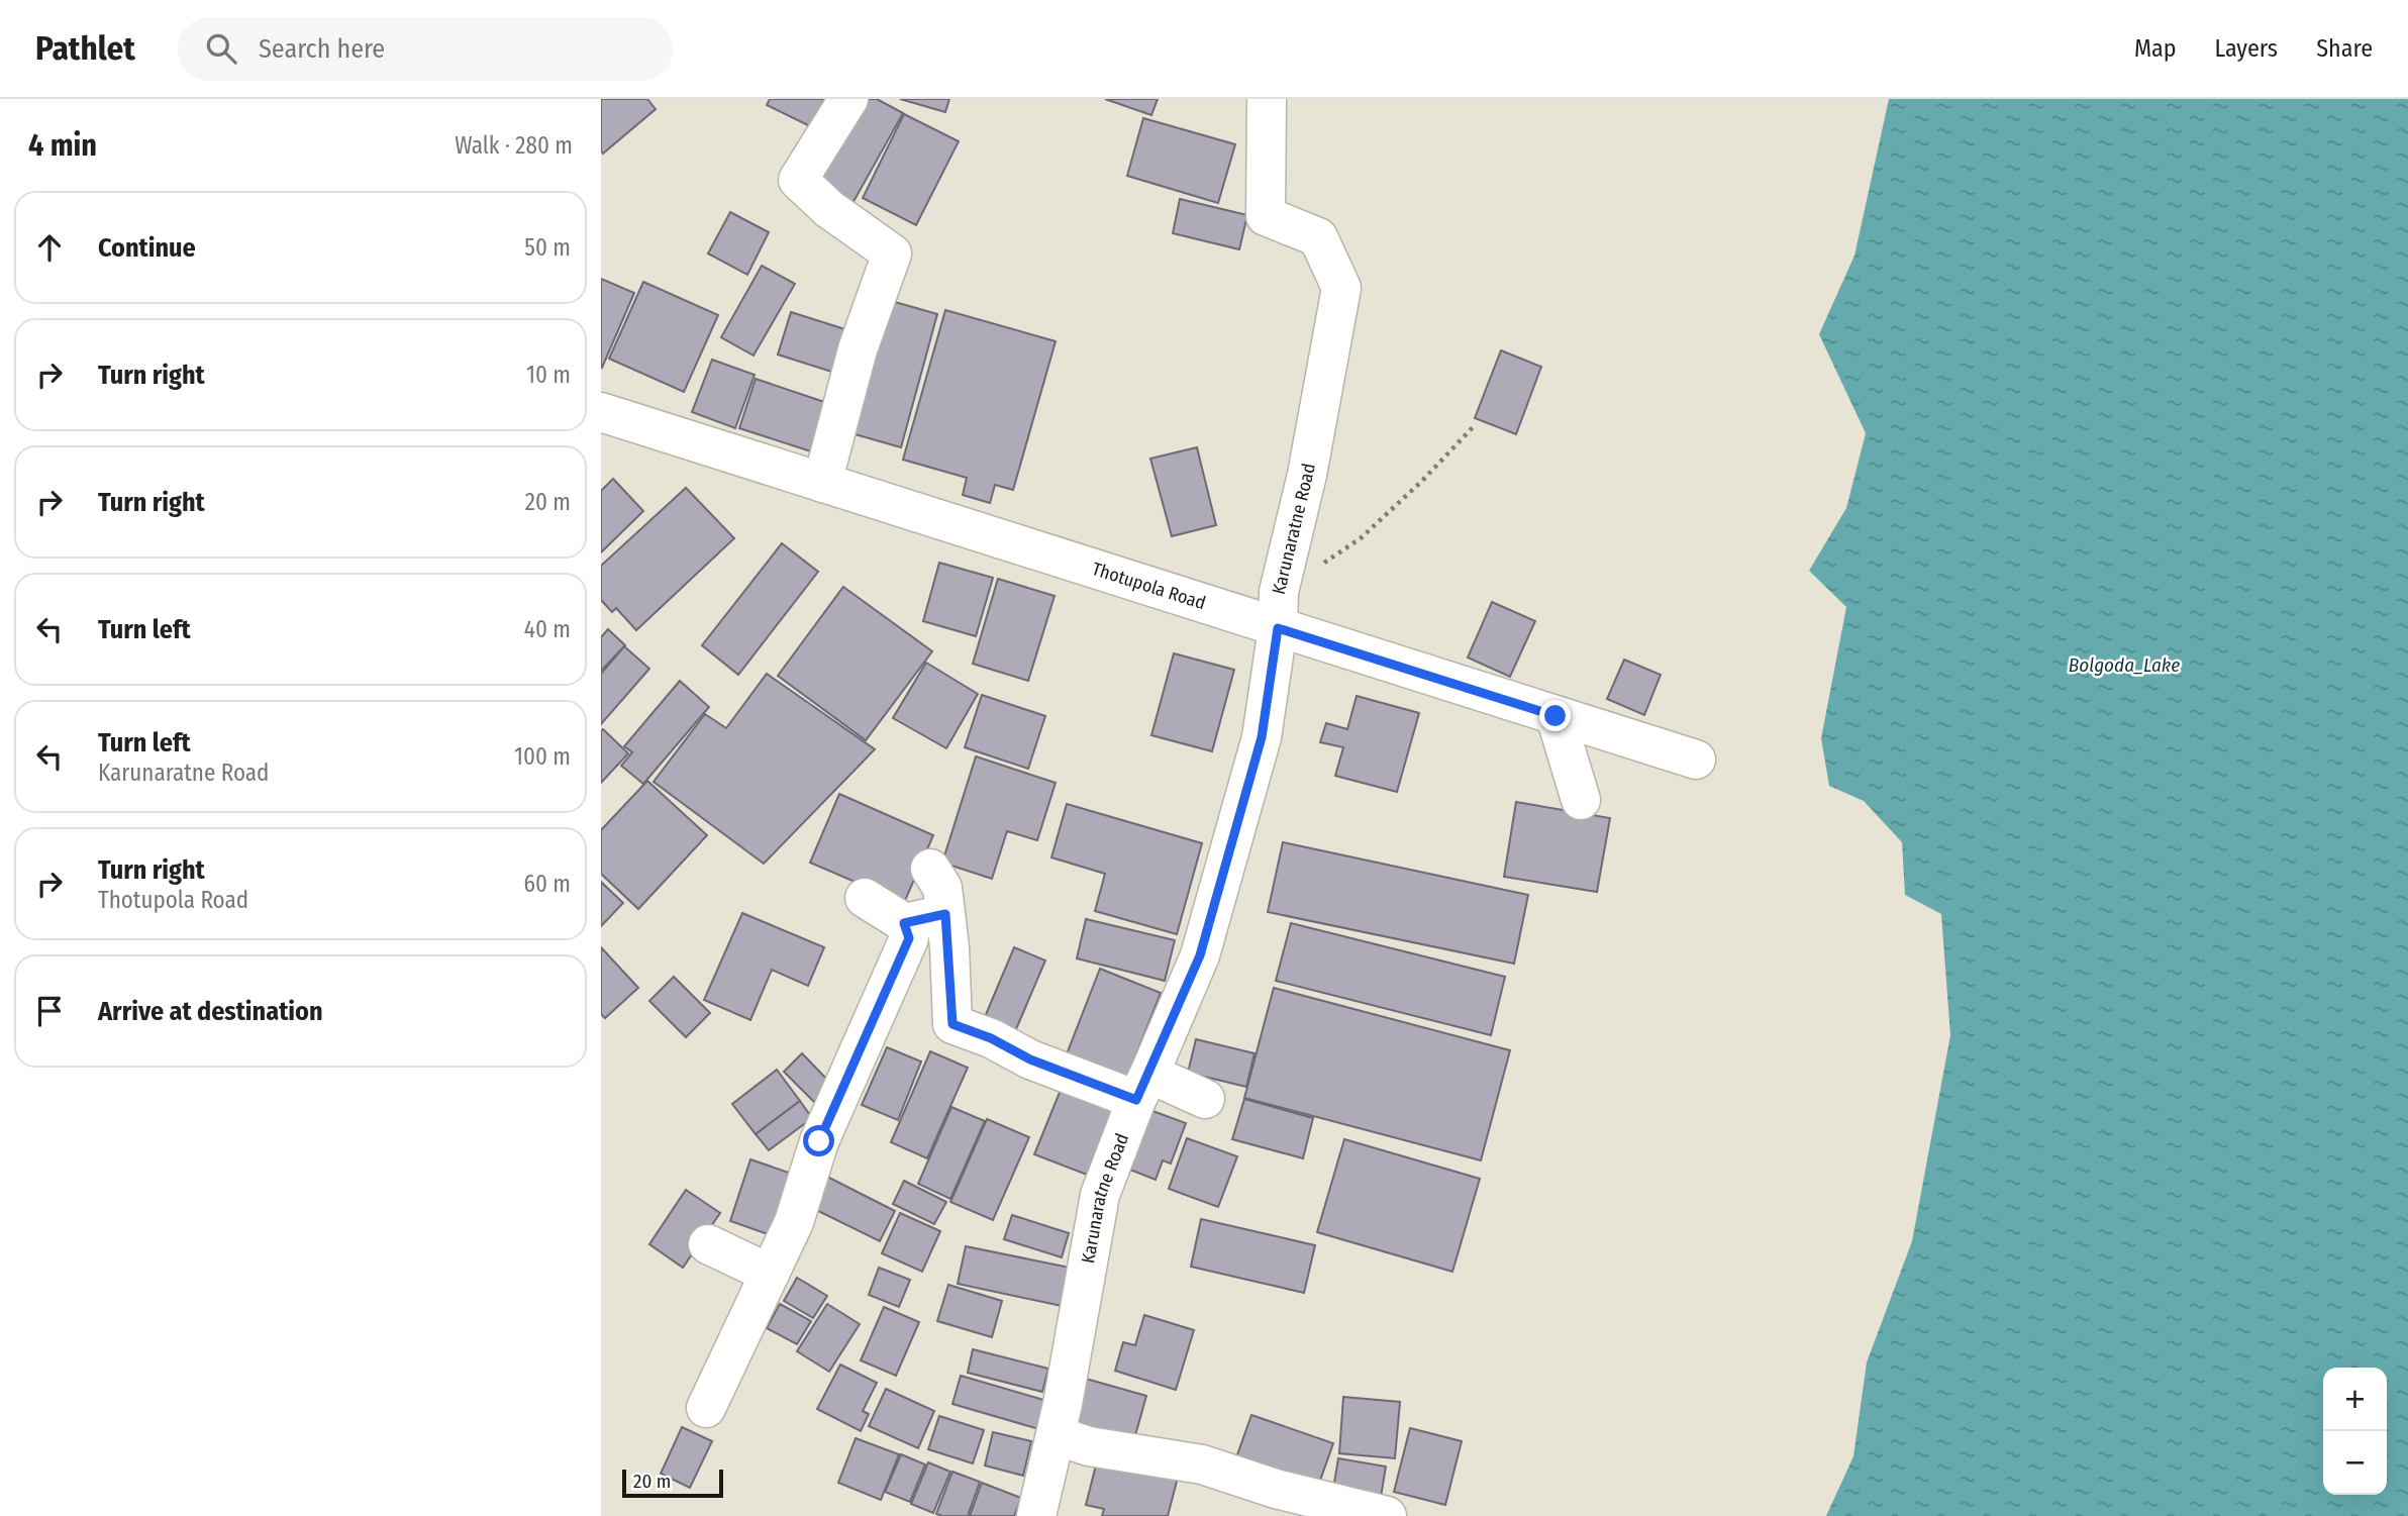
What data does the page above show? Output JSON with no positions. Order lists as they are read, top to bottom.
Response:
{
  "streets": {
    "street": ["Karunaratne Road", "Thotupola Road"]
  },
  "crossings": [
    ["Karunaratne Road", "Thotupola Road"]
  ],
  "water": ["Bolgoda_Lake"],
  "scale_bar": "20 m",
  "page": {
    "header": "Pathlet",
    "search": "Search here",
    "nav": ["Map", "Layers", "Share"],
    "heading": ["4 min", "Walk · 280 m"],
    "list": [
      ["Continue", "50 m"],
      ["Turn right", "10 m"],
      ["Turn right", "20 m"],
      ["Turn left", "40 m"],
      ["Turn left", "Karunaratne Road", "100 m"],
      ["Turn right", "Thotupola Road", "60 m"],
      "Arrive at destination"
    ],
    "map_buttons": ["+", "−"],
    "scale": "20 m"
  }
}
